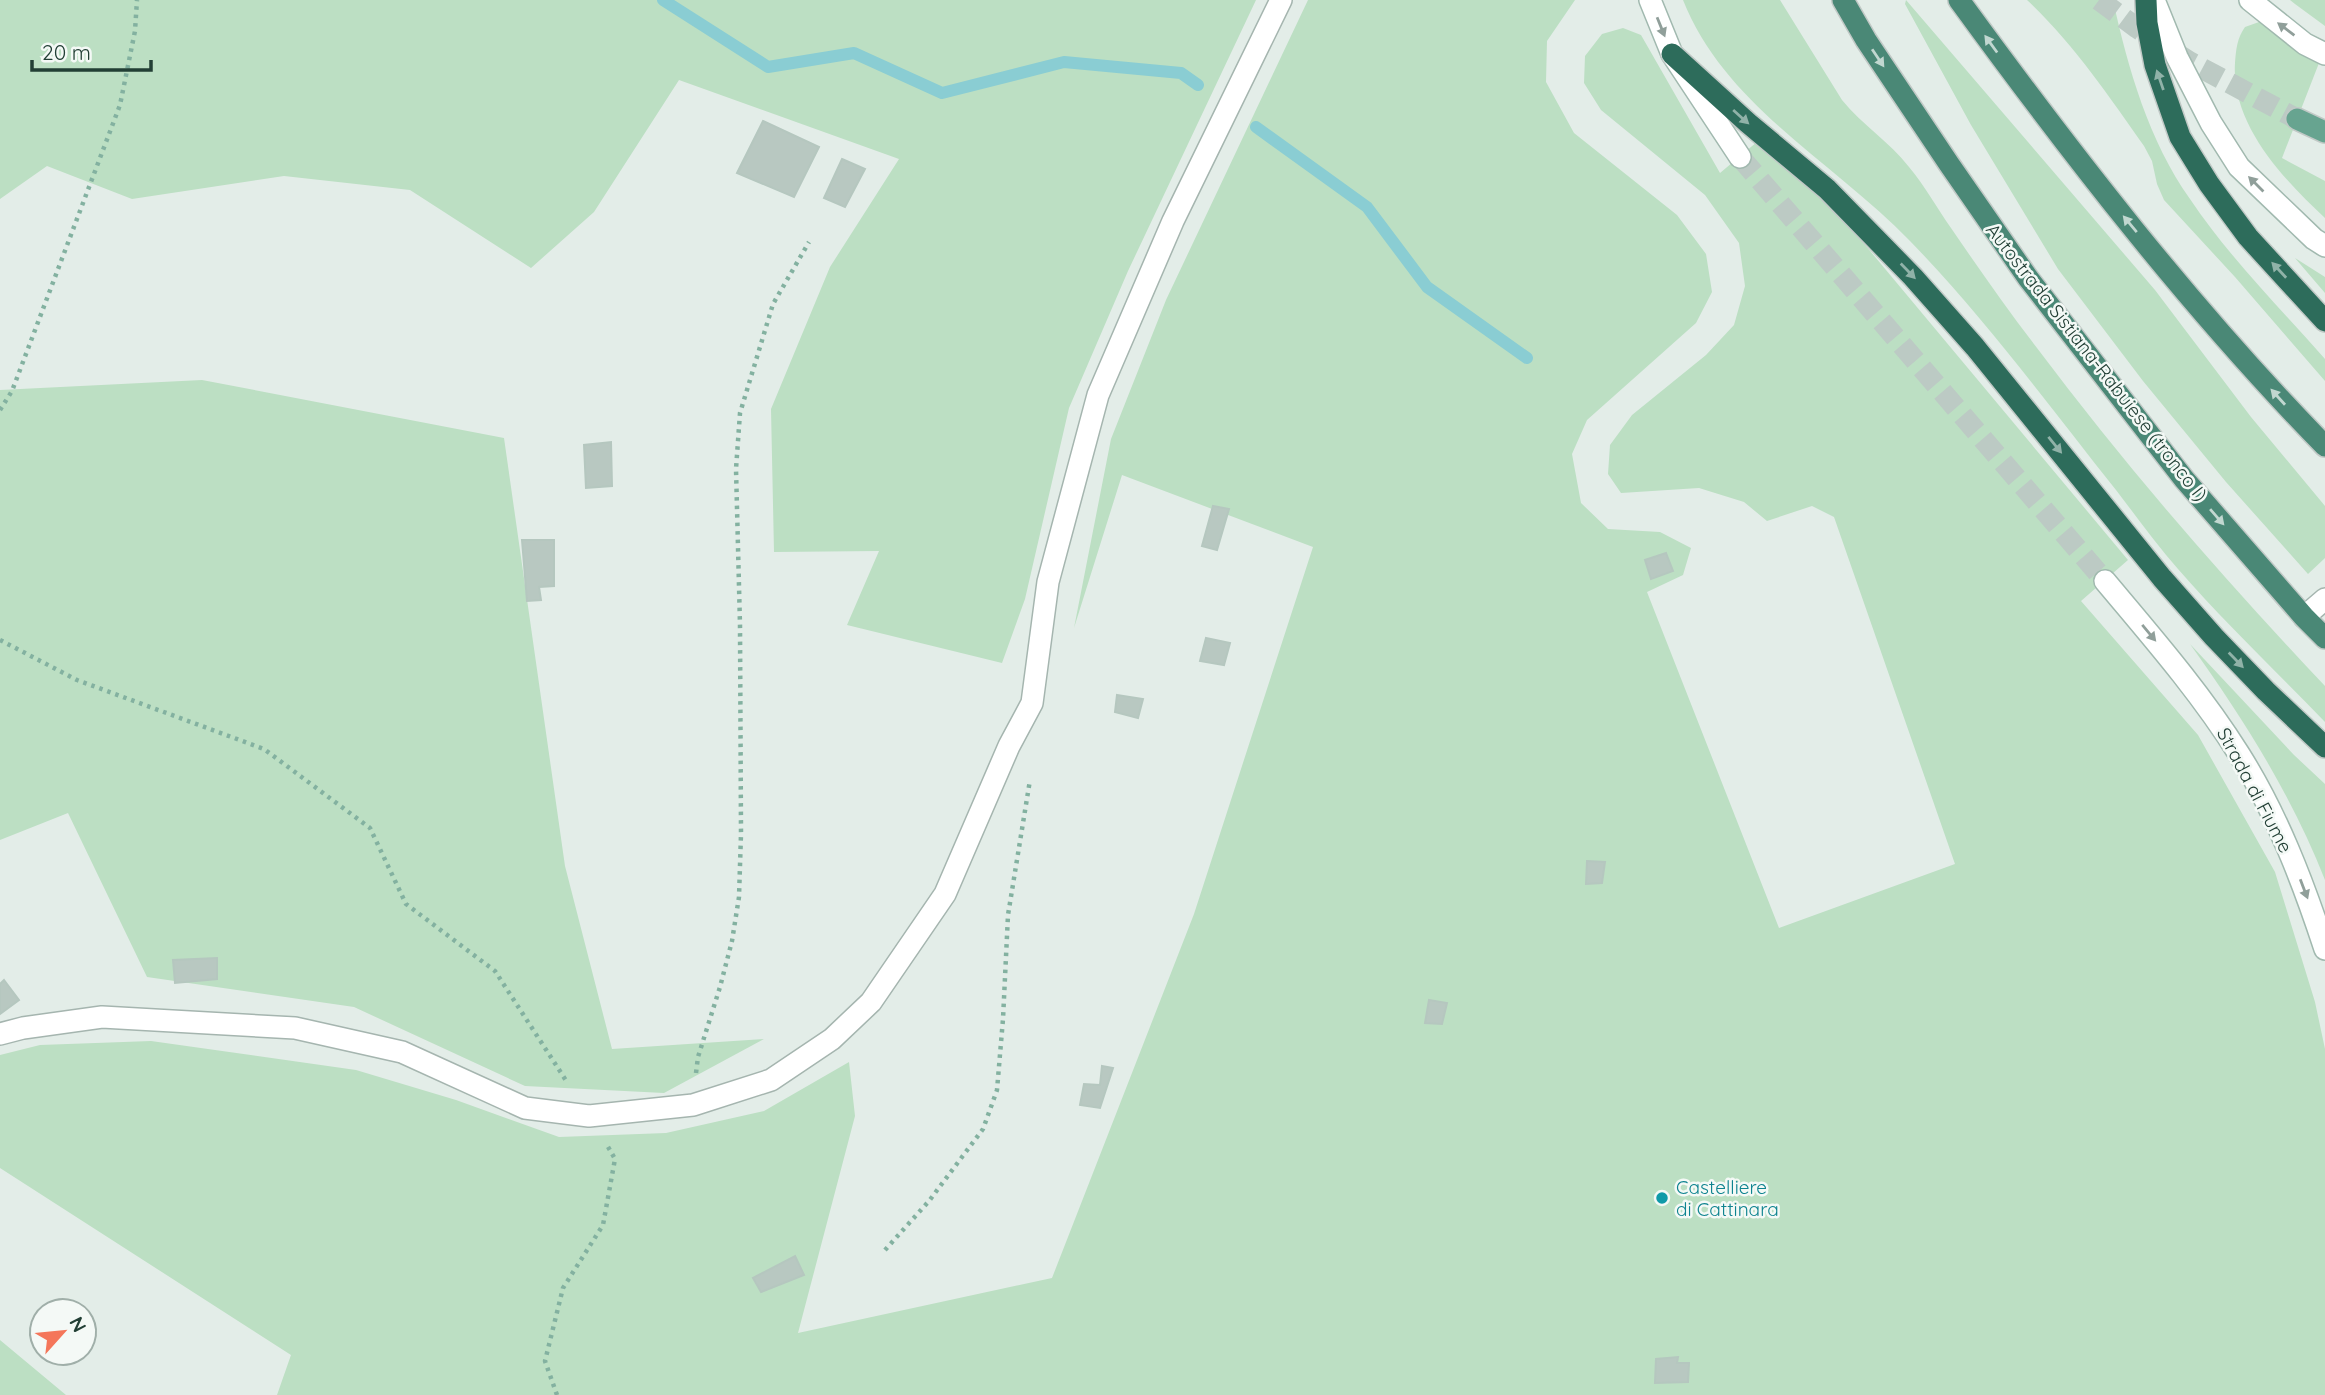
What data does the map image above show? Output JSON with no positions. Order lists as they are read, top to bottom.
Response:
{
  "streets": {
    "highway": ["Autostrada Sistiana-Rabuiese (tronco I)"],
    "street": ["Strada di Fiume"]
  },
  "one_way": ["Strada di Fiume"],
  "places": ["Castelliere di Cattinara"],
  "scale_bar": "20 m",
  "north": "top right"
}
